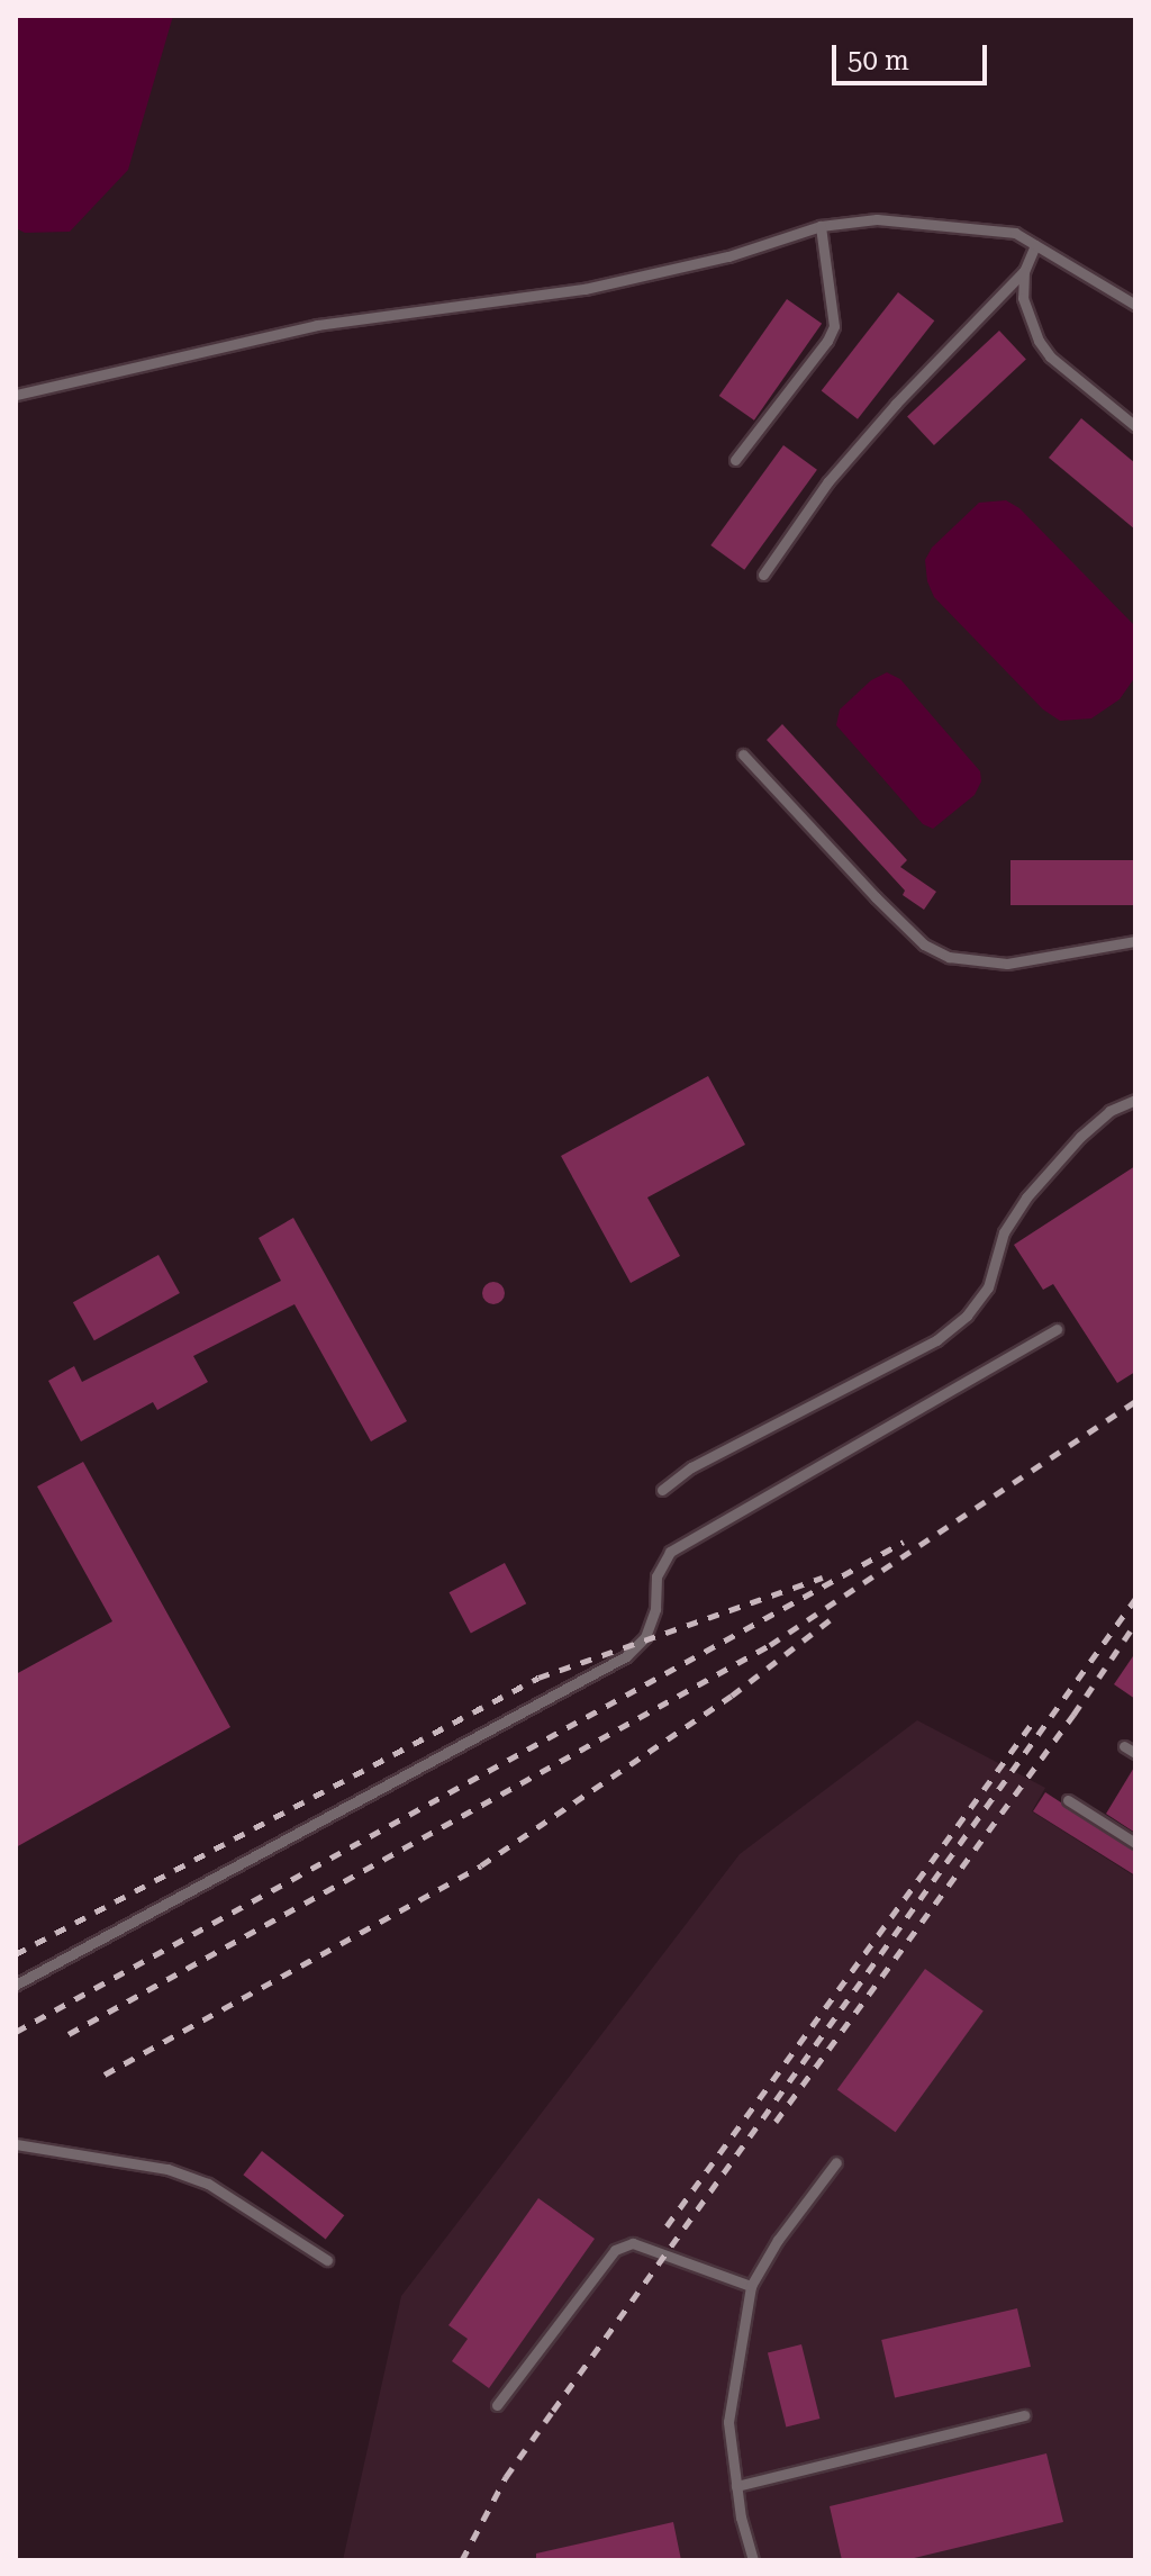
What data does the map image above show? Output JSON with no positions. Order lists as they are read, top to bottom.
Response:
{
  "scale_bar": "50 m"
}
